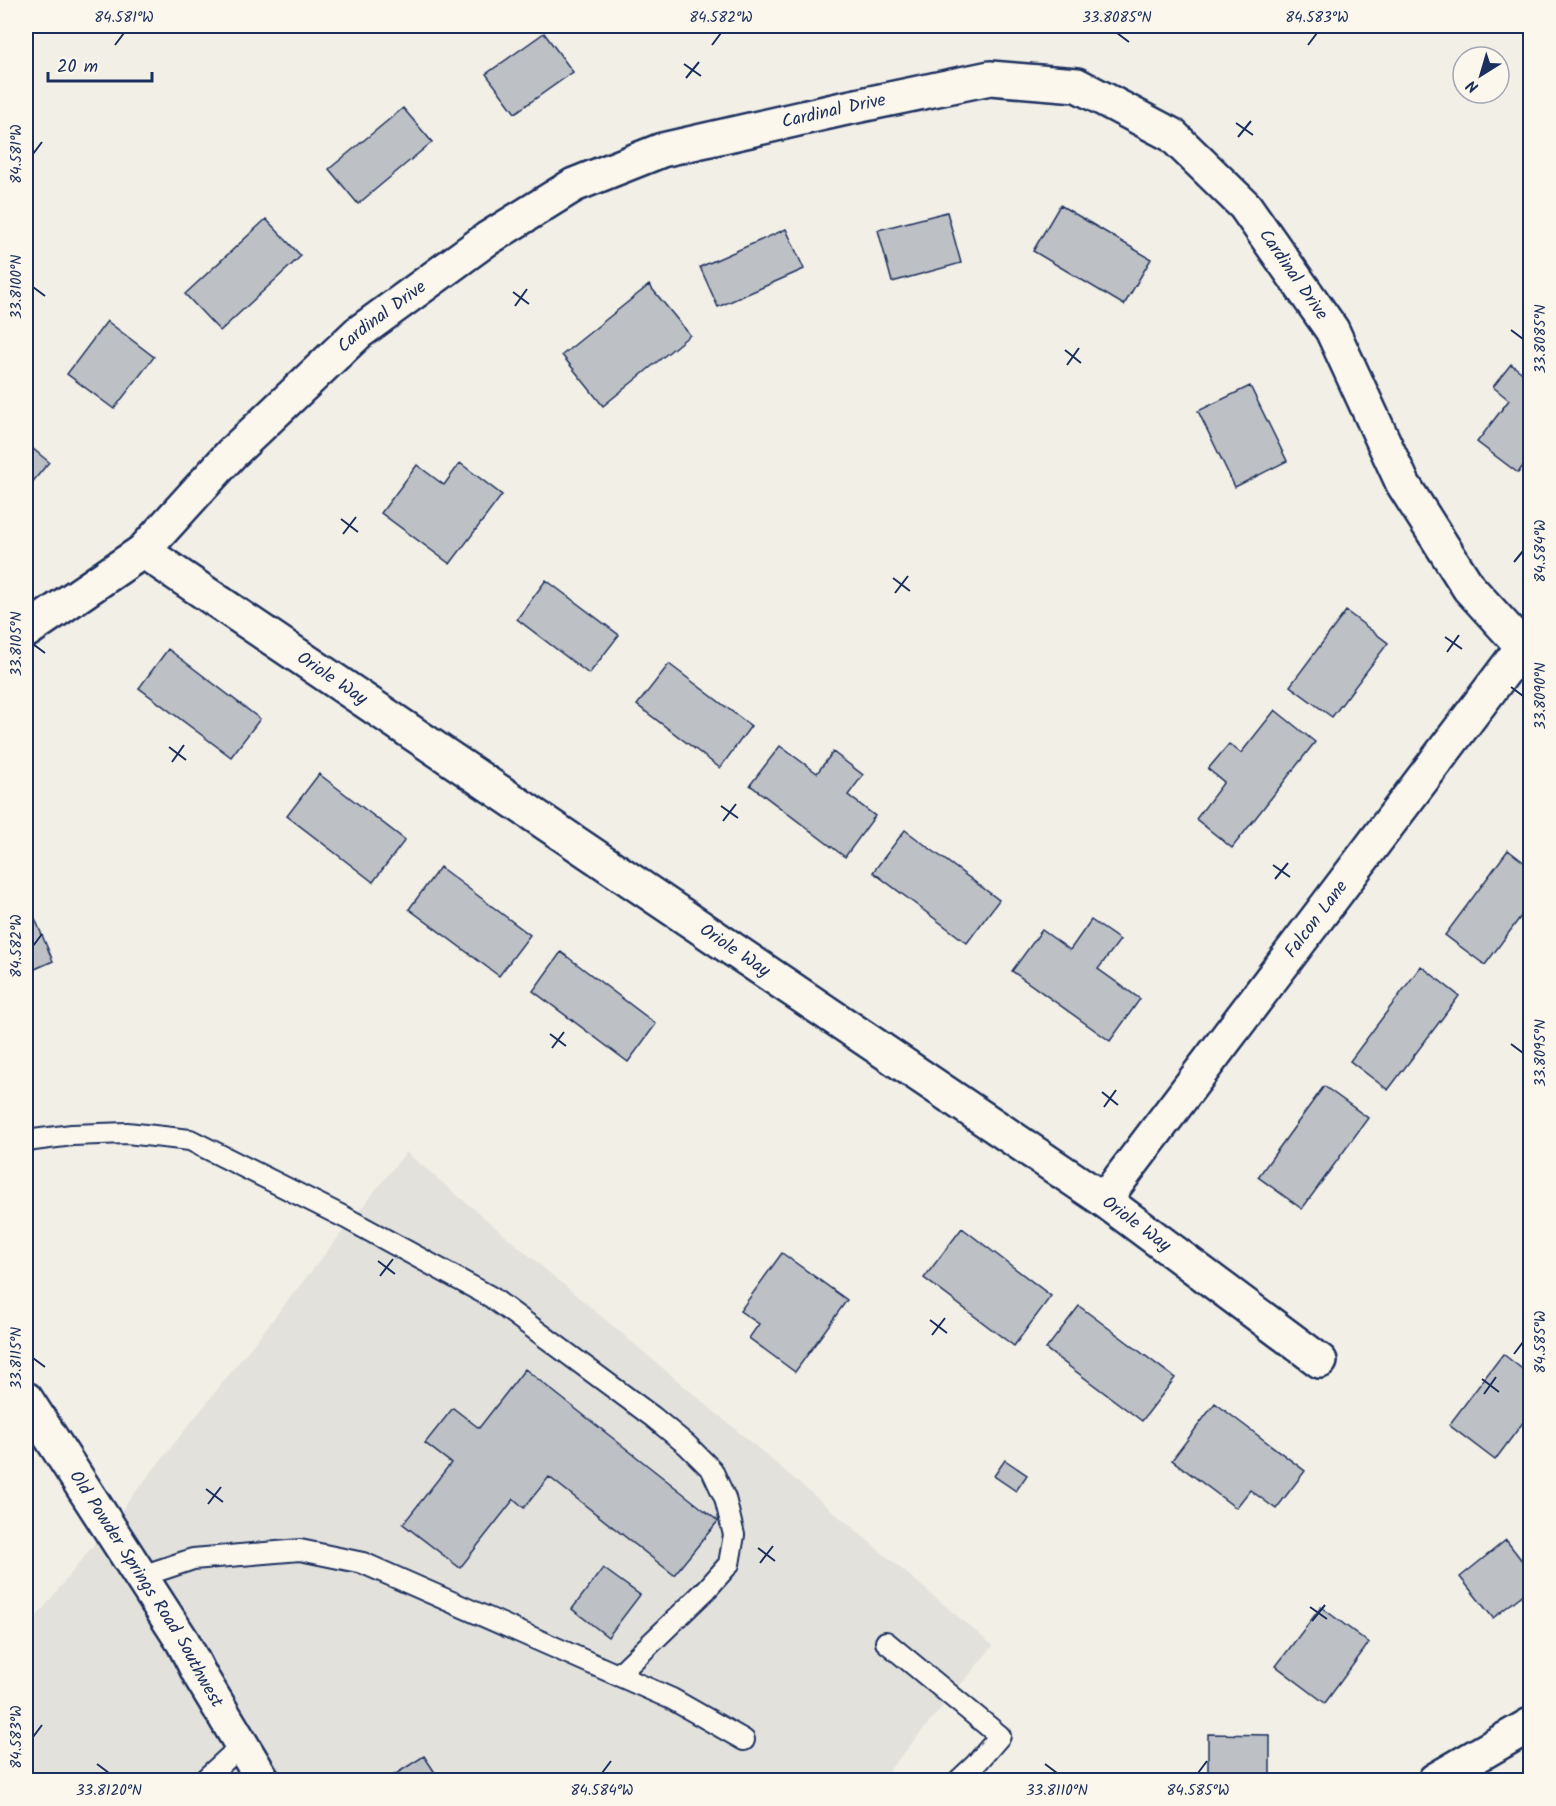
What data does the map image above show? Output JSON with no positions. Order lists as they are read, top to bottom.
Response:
{
  "streets": {
    "street": [
      "Cardinal Drive",
      "Oriole Way",
      "Falcon Lane",
      "Old Powder Springs Road Southwest"
    ]
  },
  "crossings": [
    ["Cardinal Drive", "Oriole Way"],
    ["Cardinal Drive", "Falcon Lane"],
    ["Oriole Way", "Falcon Lane"]
  ],
  "scale_bar": "20 m",
  "north": "bottom left",
  "coordinates": [
    "84.581°W",
    "84.582°W",
    "33.8085°N",
    "84.583°W",
    "33.8100°N",
    "84.584°W",
    "33.8105°N",
    "33.8090°N",
    "33.8095°N",
    "84.585°W",
    "33.8115°N",
    "33.8120°N",
    "33.8110°N"
  ]
}
